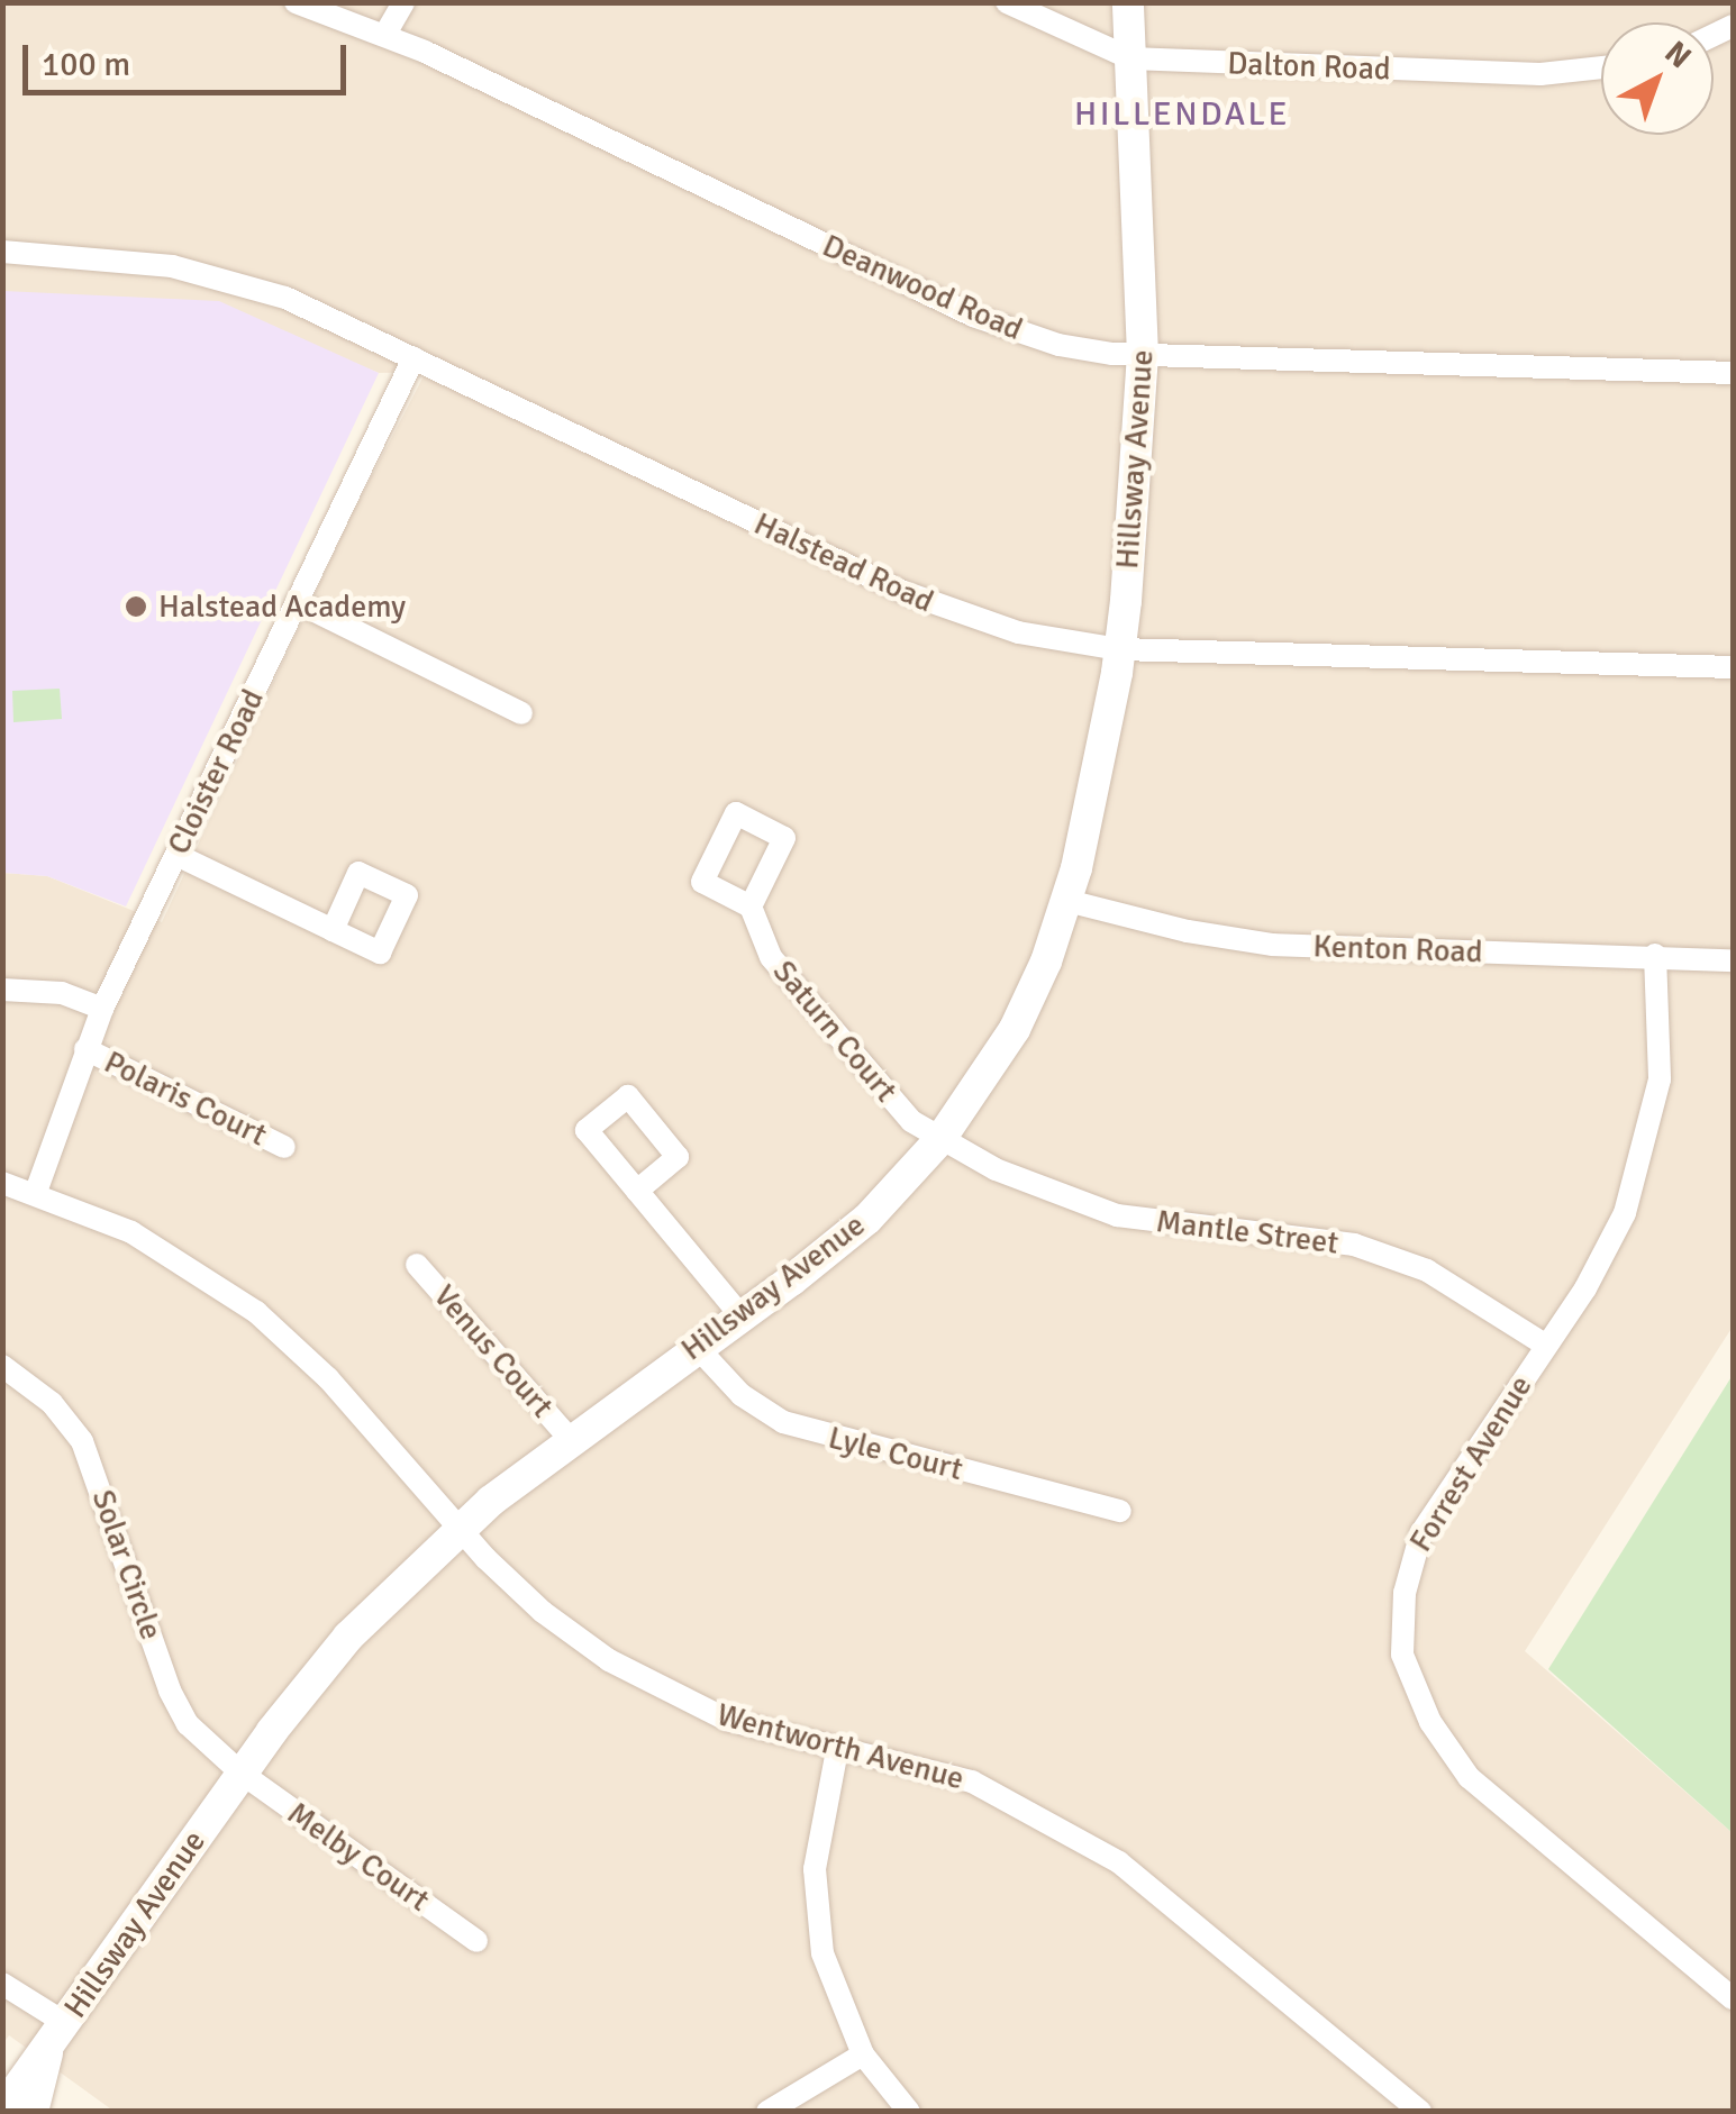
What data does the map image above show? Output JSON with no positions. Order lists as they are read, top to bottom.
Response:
{
  "streets": {
    "street": [
      "Dalton Road",
      "Deanwood Road",
      "Hillsway Avenue",
      "Halstead Road",
      "Cloister Road",
      "Kenton Road",
      "Saturn Court",
      "Polaris Court",
      "Mantle Street",
      "Venus Court",
      "Lyle Court",
      "Forrest Avenue",
      "Solar Circle",
      "Wentworth Avenue",
      "Melby Court"
    ]
  },
  "crossings": [
    ["Dalton Road", "Hillsway Avenue"],
    ["Deanwood Road", "Hillsway Avenue"],
    ["Hillsway Avenue", "Halstead Road"],
    ["Hillsway Avenue", "Kenton Road"],
    ["Hillsway Avenue", "Saturn Court"],
    ["Hillsway Avenue", "Mantle Street"],
    ["Hillsway Avenue", "Venus Court"],
    ["Hillsway Avenue", "Lyle Court"],
    ["Hillsway Avenue", "Solar Circle"],
    ["Hillsway Avenue", "Wentworth Avenue"],
    ["Hillsway Avenue", "Melby Court"],
    ["Halstead Road", "Cloister Road"],
    ["Cloister Road", "Polaris Court"],
    ["Cloister Road", "Wentworth Avenue"],
    ["Kenton Road", "Forrest Avenue"],
    ["Saturn Court", "Mantle Street"],
    ["Mantle Street", "Forrest Avenue"],
    ["Solar Circle", "Melby Court"]
  ],
  "districts": ["HILLENDALE"],
  "places": ["Halstead Academy"],
  "scale_bar": "100 m",
  "north": "top right"
}
